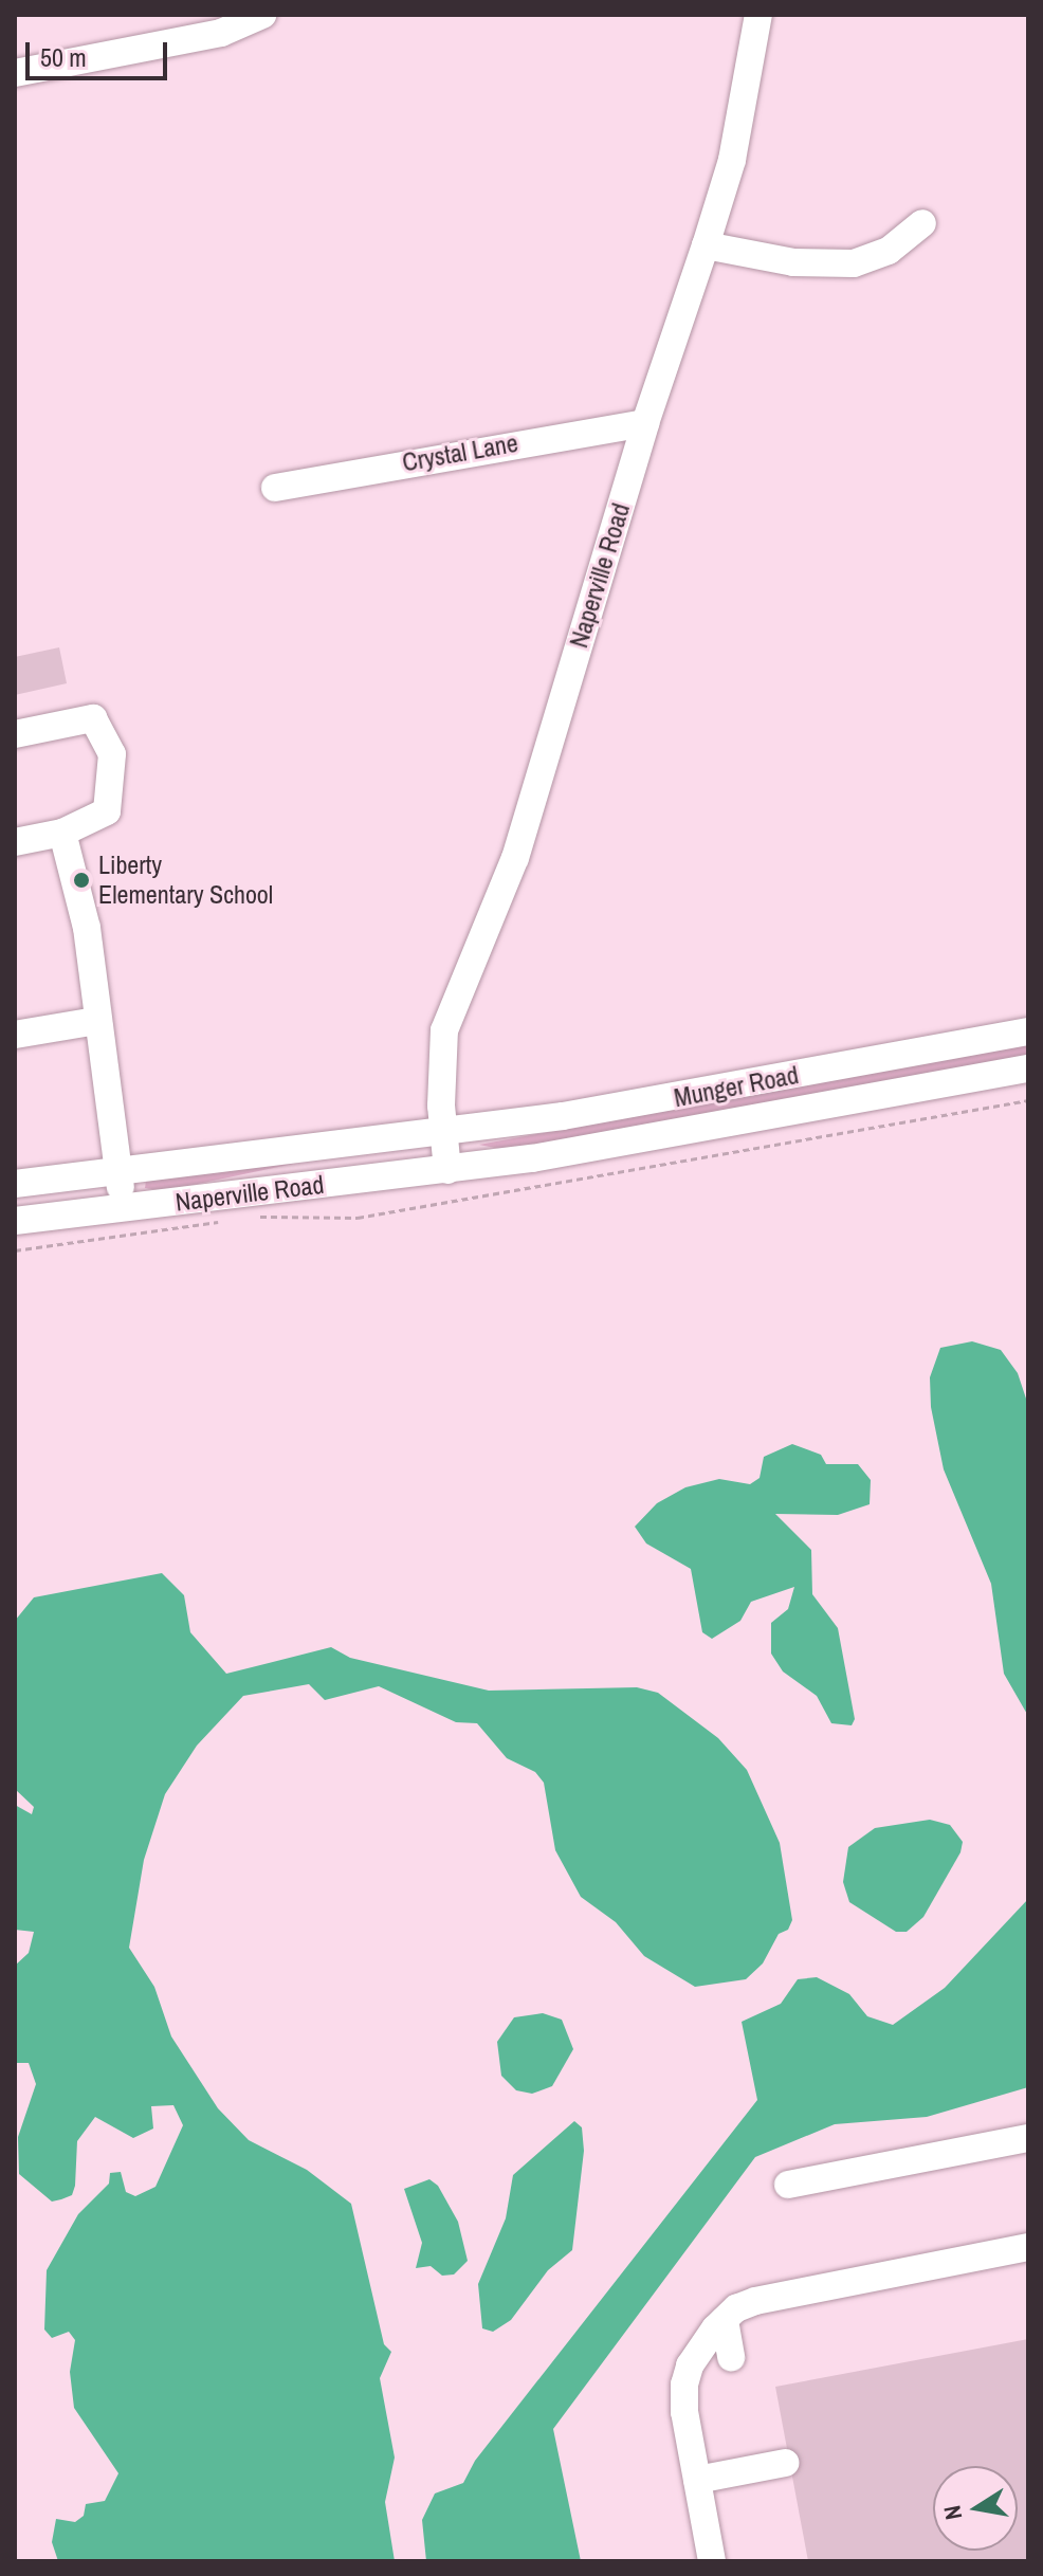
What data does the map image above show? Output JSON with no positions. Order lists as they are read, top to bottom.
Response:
{
  "streets": {
    "street": ["Crystal Lane", "Naperville Road", "Munger Road"]
  },
  "crossings": [
    ["Crystal Lane", "Naperville Road"],
    ["Naperville Road", "Munger Road"]
  ],
  "places": ["Liberty Elementary School"],
  "scale_bar": "50 m",
  "north": "left"
}
